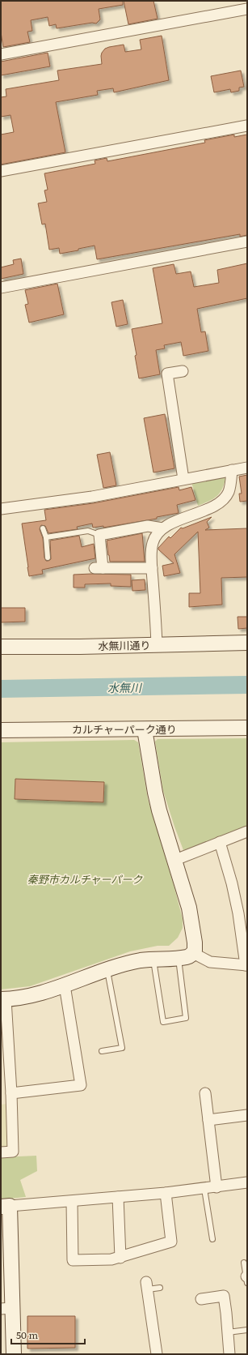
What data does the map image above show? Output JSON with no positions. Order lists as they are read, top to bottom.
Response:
{
  "streets": {
    "street": ["水無川通り", "カルチャーパーク通り"]
  },
  "water": ["水無川"],
  "parks": ["秦野市カルチャーパーク"],
  "scale_bar": "50 m"
}
